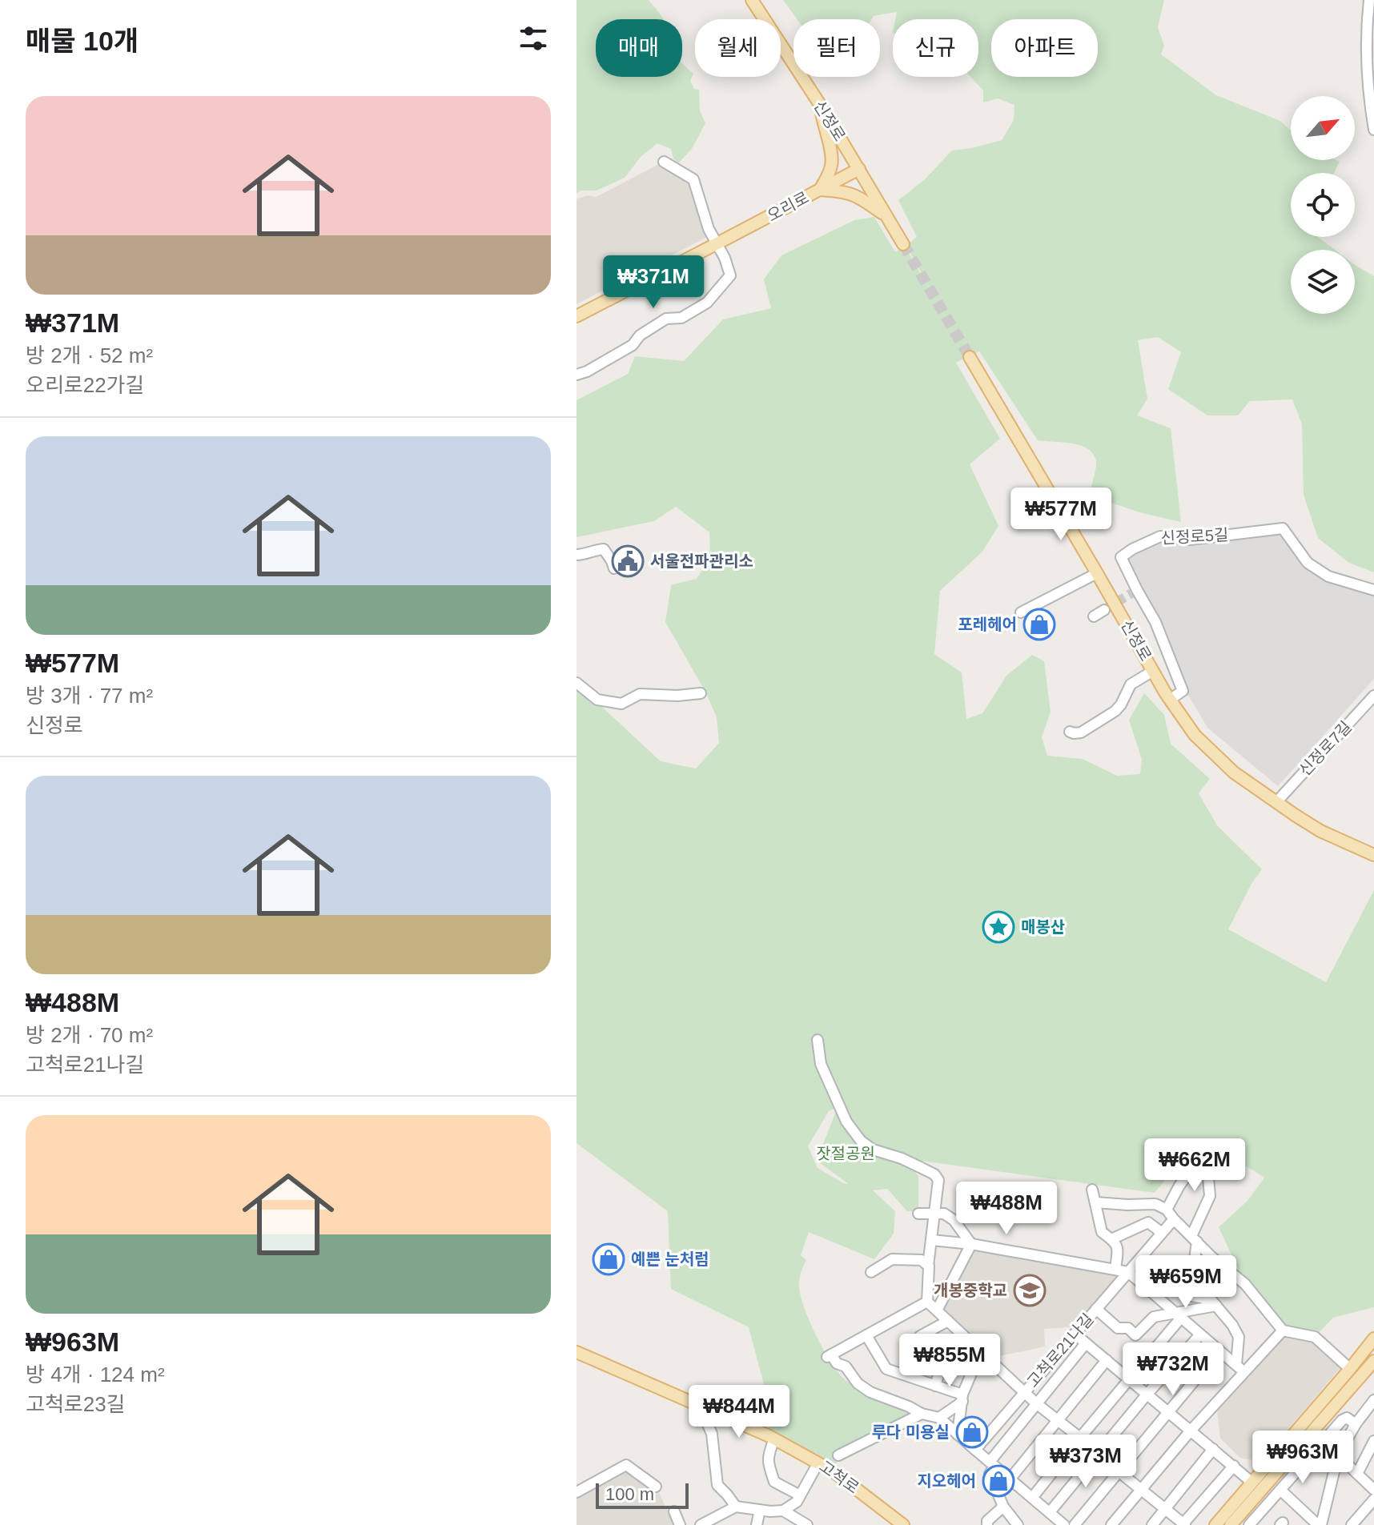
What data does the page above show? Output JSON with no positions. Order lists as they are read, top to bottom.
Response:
{
  "streets": {
    "main road": ["신정로", "오리로", "고척로"],
    "street": ["신정로5길", "신정로7길", "고척로21나길"]
  },
  "crossings": [
    ["신정로", "오리로"],
    ["신정로", "신정로5길"],
    ["신정로", "신정로7길"]
  ],
  "parks": ["잣절공원"],
  "places": {
    "public building": ["서울전파관리소"],
    "shop": [
      "포레헤어",
      "예쁜 눈처럼",
      "루다 미용실",
      "지오헤어"
    ],
    "place": ["매봉산"],
    "school or university": ["개봉중학교"]
  },
  "scale_bar": "100 m",
  "north": "top right",
  "page": {
    "heading": "매물 10개",
    "chip": [
      "매매",
      "월세",
      "필터",
      "신규",
      "아파트"
    ],
    "list": [
      {
        "name": "₩371M",
        "note": "방 2개 · 52 m² · 오리로22가길"
      },
      {
        "name": "₩577M",
        "note": "방 3개 · 77 m² · 신정로"
      },
      {
        "name": "₩488M",
        "note": "방 2개 · 70 m² · 고척로21나길"
      },
      {
        "name": "₩963M",
        "note": "방 4개 · 124 m² · 고척로23길"
      }
    ],
    "price": [
      "₩371M",
      "₩577M",
      "₩662M",
      "₩488M",
      "₩659M",
      "₩855M",
      "₩732M",
      "₩844M",
      "₩963M",
      "₩373M"
    ],
    "scale": "100 m"
  }
}
